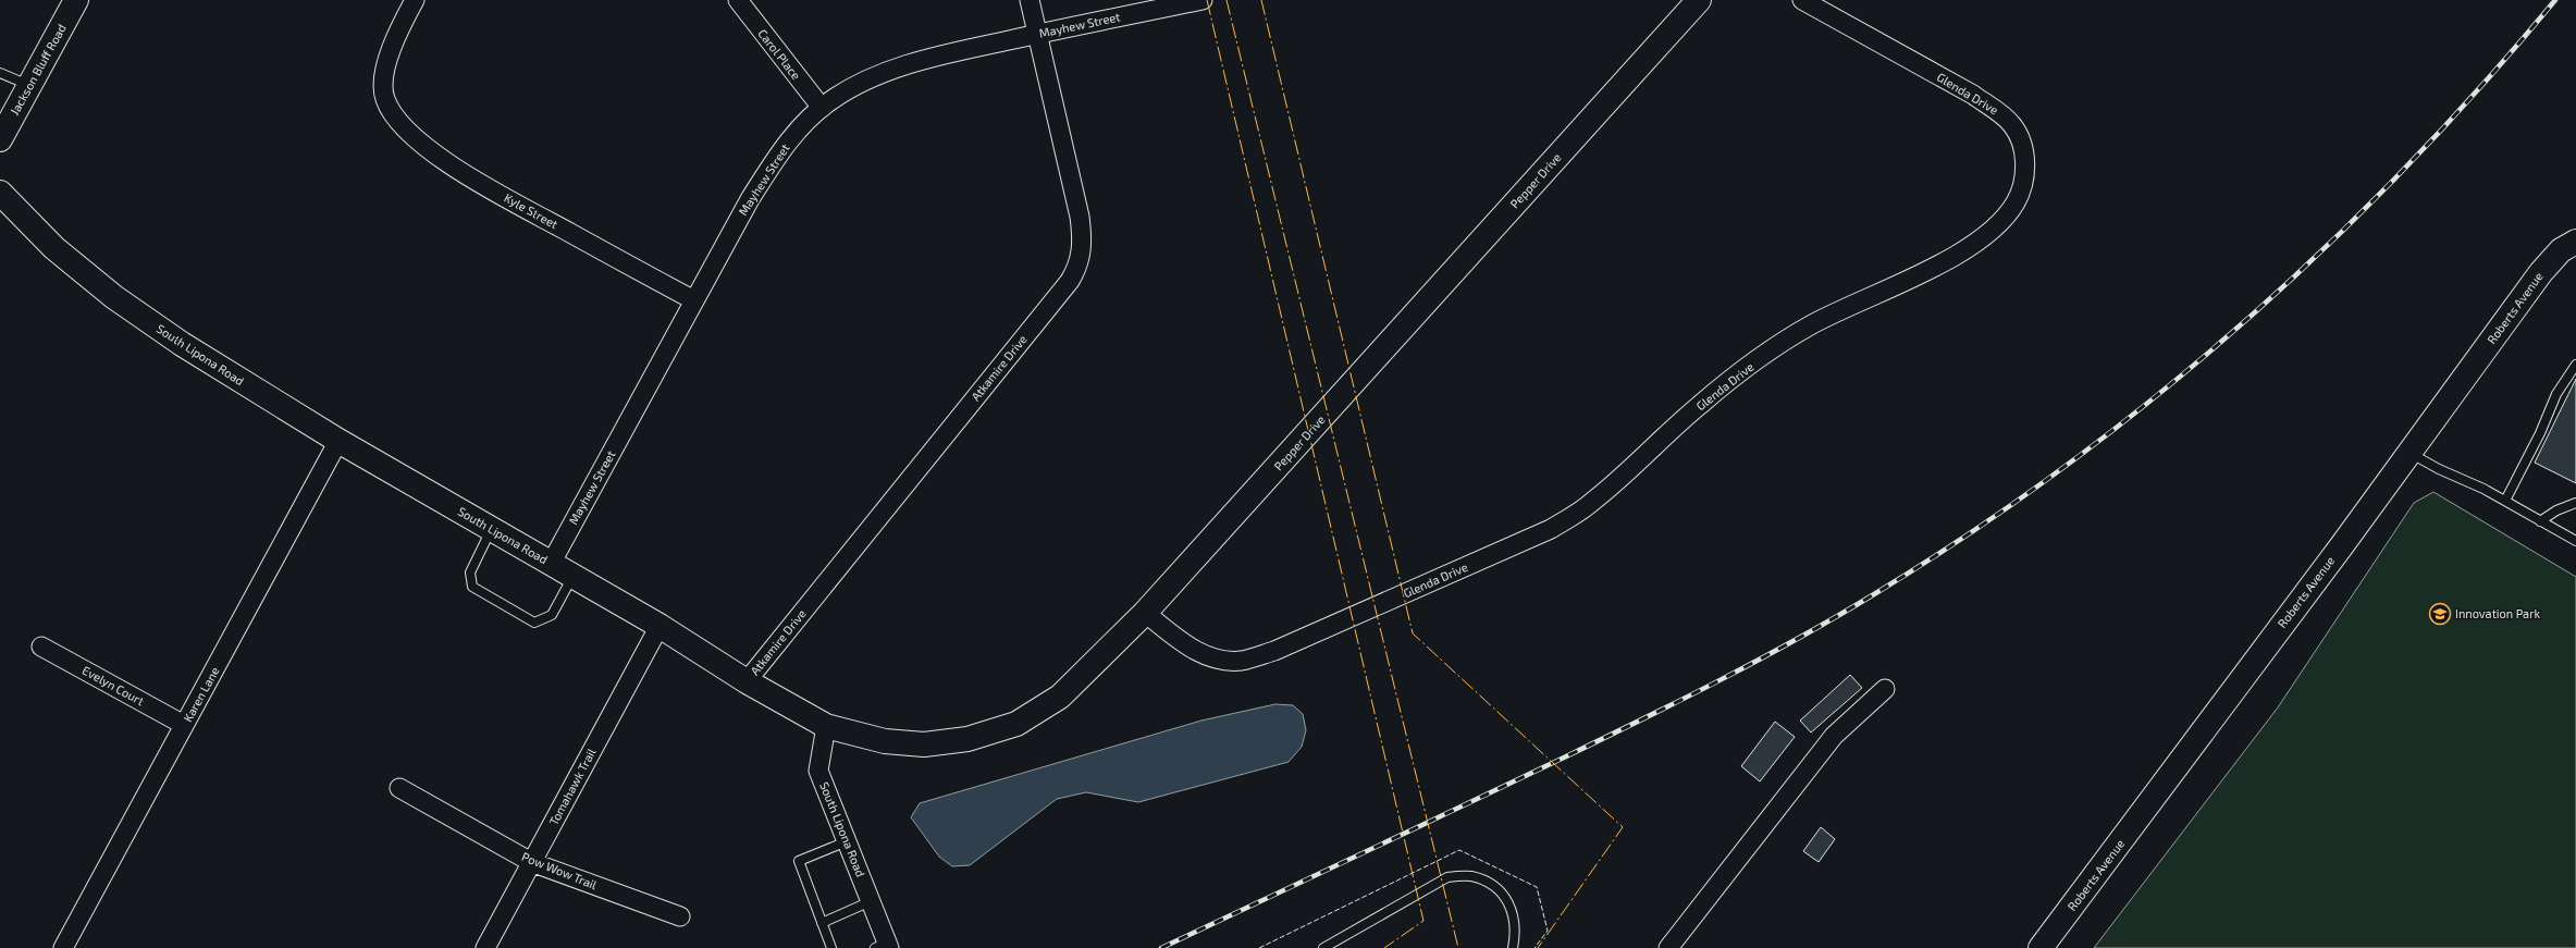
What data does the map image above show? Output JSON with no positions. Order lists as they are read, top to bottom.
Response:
{
  "streets": {
    "street": [
      "Mayhew Street",
      "Carol Place",
      "Jackson Bluff Road",
      "Glenda Drive",
      "Pepper Drive",
      "Kyle Street",
      "Roberts Avenue",
      "South Lipona Road",
      "Atkamire Drive",
      "Evelyn Court",
      "Karen Lane",
      "Tomahawk Trail",
      "Pow Wow Trail"
    ]
  },
  "crossings": [
    ["Mayhew Street", "Carol Place"],
    ["Mayhew Street", "Kyle Street"],
    ["Mayhew Street", "South Lipona Road"],
    ["Mayhew Street", "Atkamire Drive"],
    ["Glenda Drive", "Pepper Drive"],
    ["Pepper Drive", "South Lipona Road"],
    ["South Lipona Road", "Atkamire Drive"],
    ["South Lipona Road", "Karen Lane"],
    ["South Lipona Road", "Tomahawk Trail"],
    ["Evelyn Court", "Karen Lane"],
    ["Tomahawk Trail", "Pow Wow Trail"]
  ],
  "places": {
    "school or university": ["Innovation Park"]
  }
}
